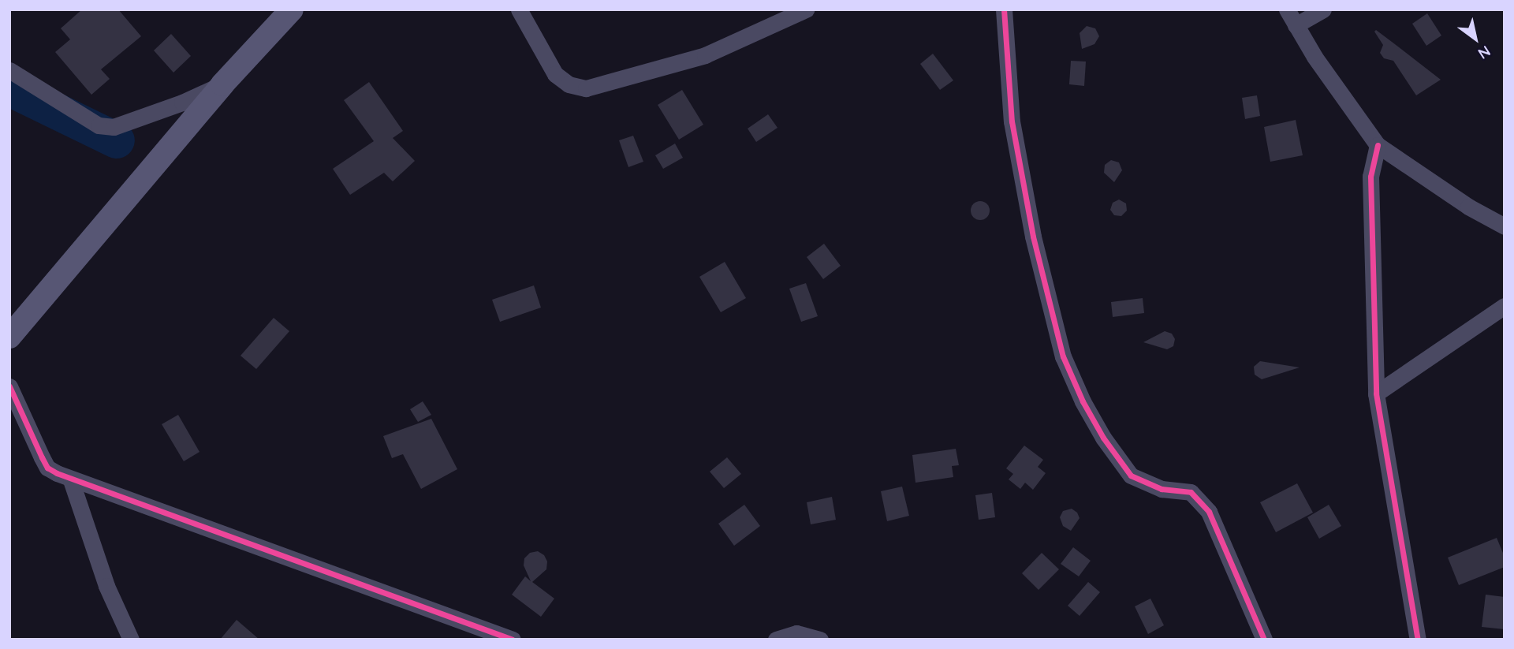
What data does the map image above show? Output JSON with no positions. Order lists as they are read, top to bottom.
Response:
{
  "north": "bottom right"
}
